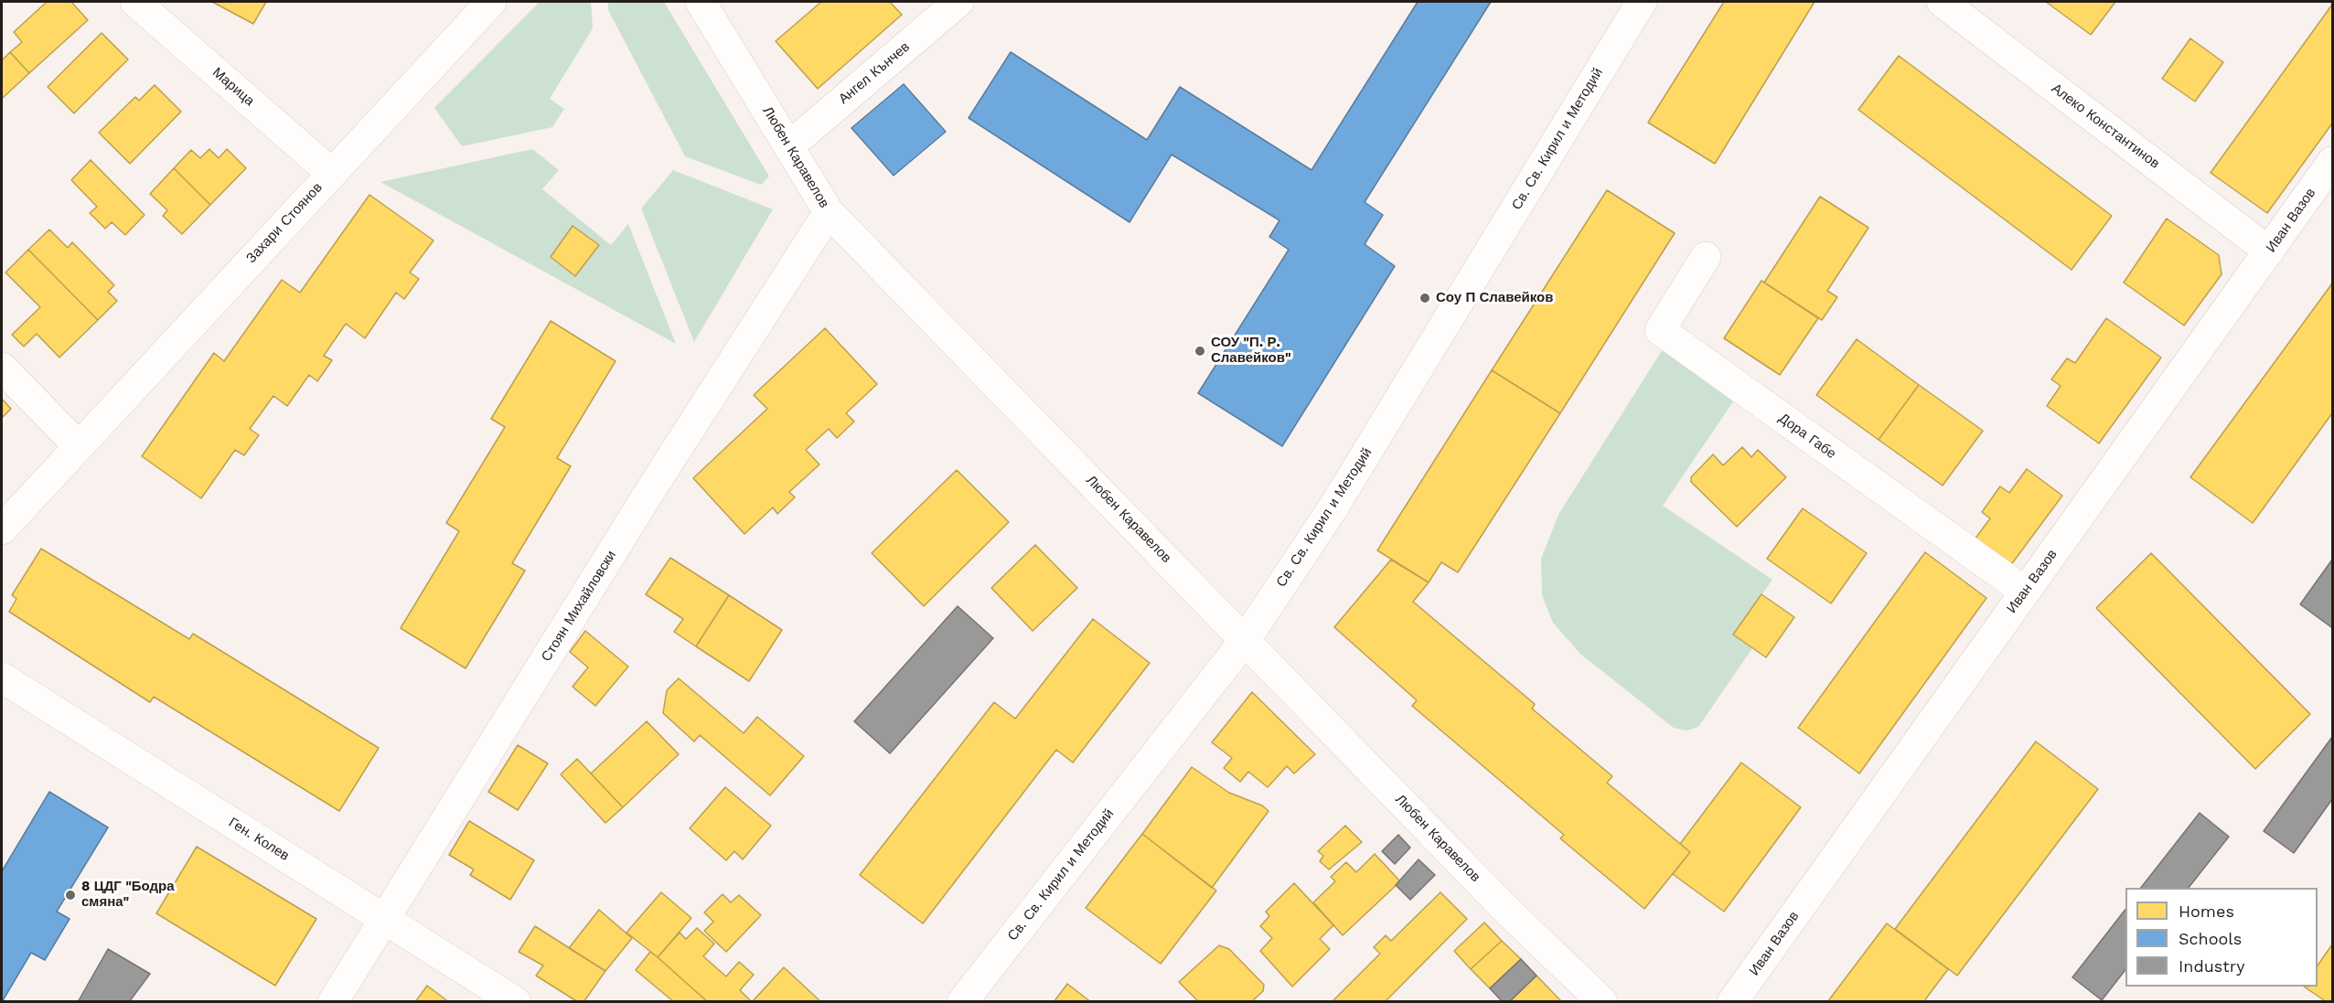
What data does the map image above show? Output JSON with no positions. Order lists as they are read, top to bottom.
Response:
{
  "streets": {
    "street": [
      "Ангел Кънчев",
      "Марица",
      "Алеко Константинов",
      "Св. Св. Кирил и Методий",
      "Любен Каравелов",
      "Иван Вазов",
      "Захари Стоянов",
      "Дора Габе",
      "Стоян Михайловски",
      "Ген. Колев"
    ]
  },
  "crossings": [
    ["Ангел Кънчев", "Любен Каравелов"],
    ["Марица", "Захари Стоянов"],
    ["Алеко Константинов", "Иван Вазов"],
    ["Св. Св. Кирил и Методий", "Любен Каравелов"],
    ["Любен Каравелов", "Стоян Михайловски"],
    ["Иван Вазов", "Дора Габе"],
    ["Стоян Михайловски", "Ген. Колев"]
  ],
  "places": ["Соу П Славейков", "СОУ \"П. Р. Славейков\"", "8 ЦДГ \"Бодра смяна\""],
  "legend": ["Homes", "Schools", "Industry"]
}
